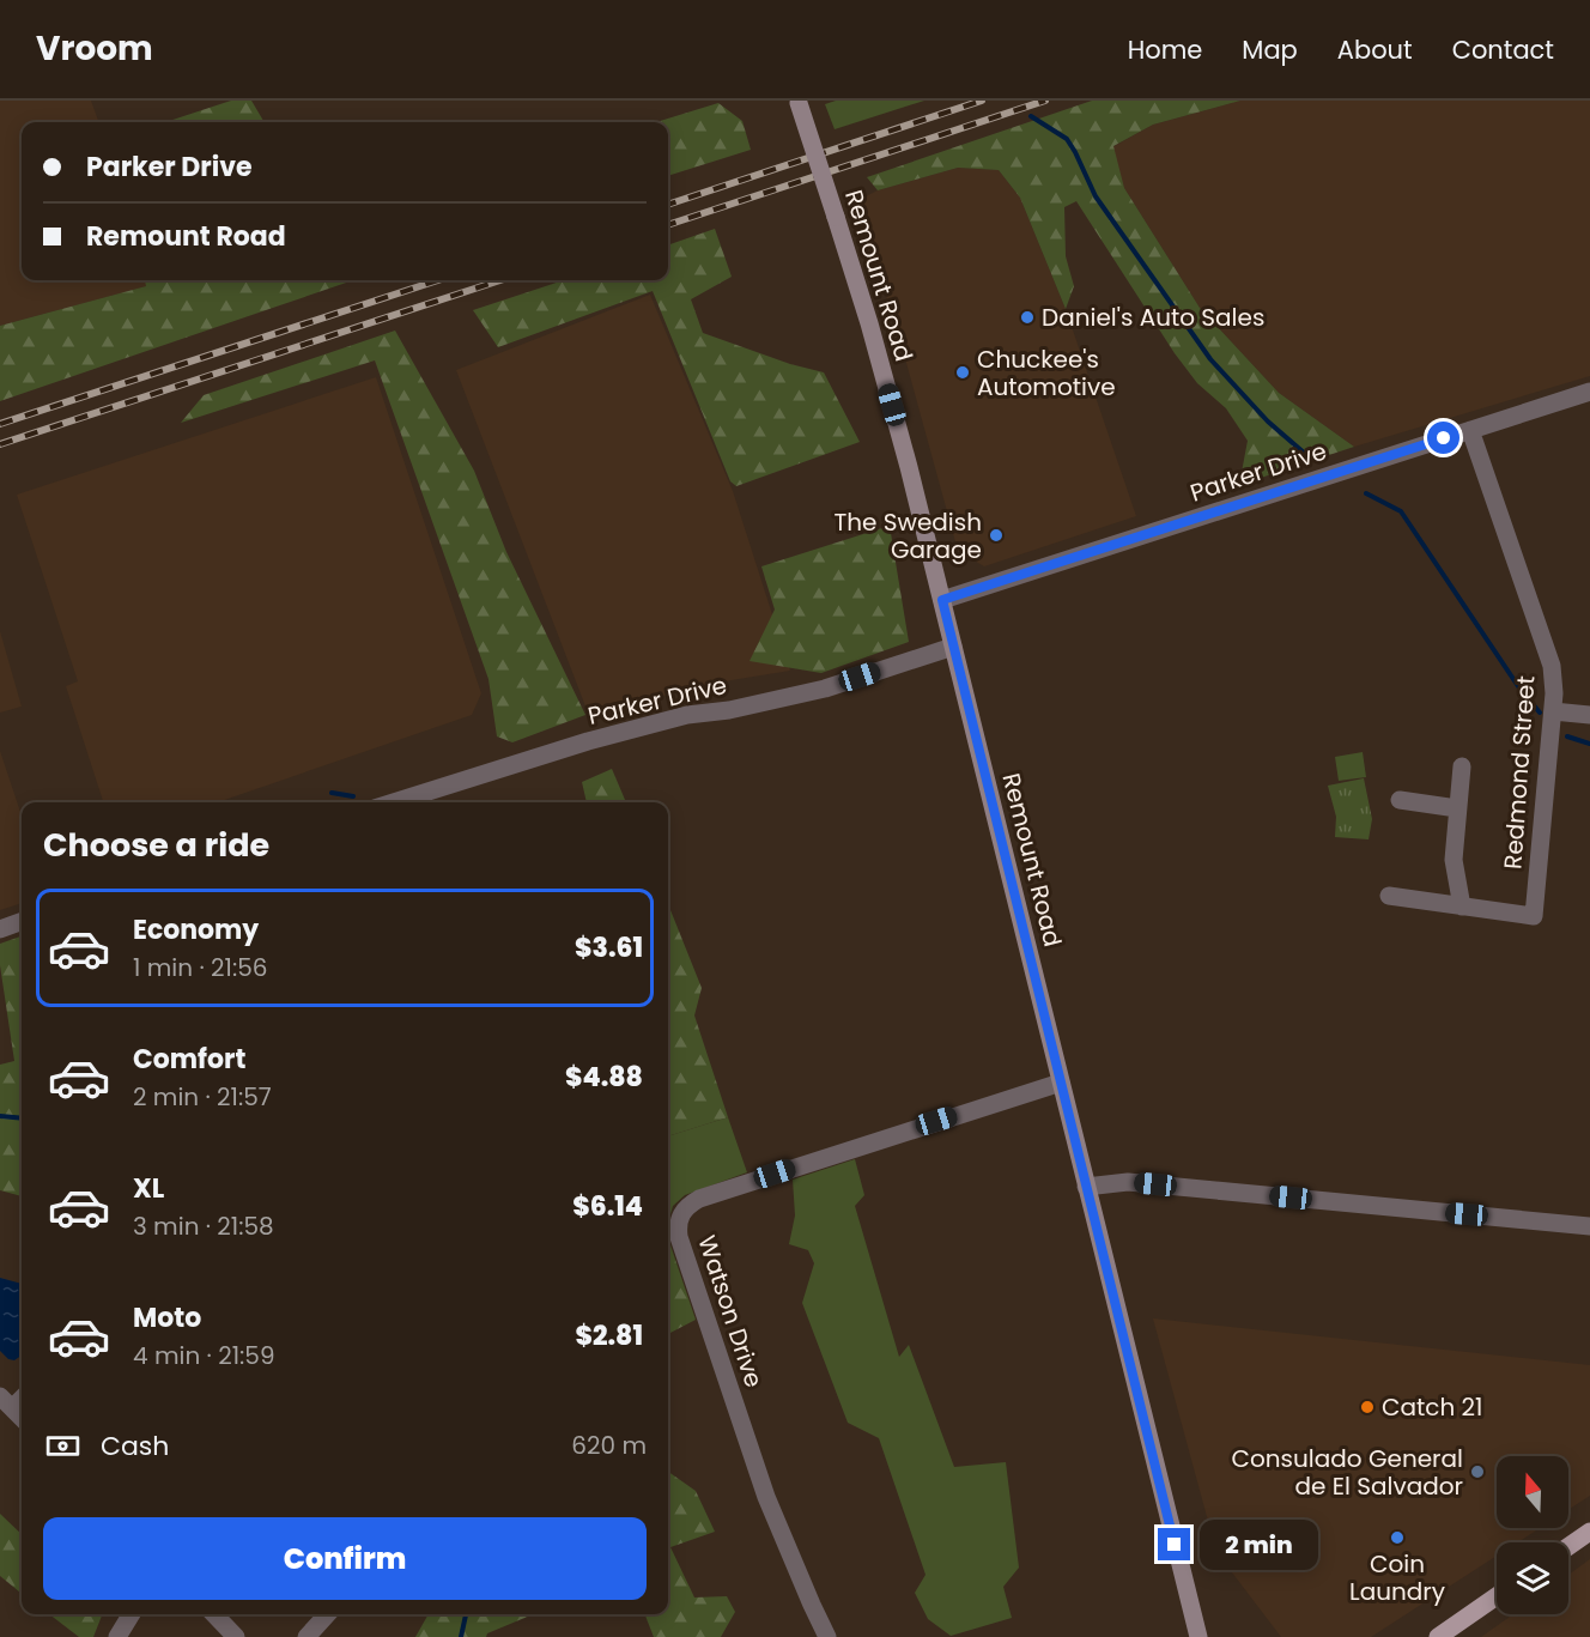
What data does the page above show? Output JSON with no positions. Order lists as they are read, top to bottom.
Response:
{
  "streets": {
    "main road": ["Remount Road"],
    "street": ["Parker Drive", "Redmond Street", "Watson Drive"]
  },
  "crossings": [
    ["Remount Road", "Parker Drive"],
    ["Remount Road", "Watson Drive"],
    ["Parker Drive", "Redmond Street"]
  ],
  "places": [
    "Daniel's Auto Sales",
    "Chuckee's Automotive",
    "The Swedish Garage",
    "Catch 21",
    "Consulado General de El Salvador",
    "Coin Laundry"
  ],
  "north": "top",
  "page": {
    "header": "Vroom",
    "nav": [
      "Home",
      "Map",
      "About",
      "Contact"
    ],
    "banner": ["Parker Drive", "Remount Road"],
    "heading": "Choose a ride",
    "list": [
      {
        "name": "Economy",
        "note": "1 min · 21:56",
        "value": "$3.61"
      },
      {
        "name": "Comfort",
        "note": "2 min · 21:57",
        "value": "$4.88"
      },
      {
        "name": "XL",
        "note": "3 min · 21:58",
        "value": "$6.14"
      },
      {
        "name": "Moto",
        "note": "4 min · 21:59",
        "value": "$2.81"
      }
    ],
    "pay": ["Cash", "620 m"],
    "buttons": "Confirm",
    "bubble": "2 min"
  }
}
